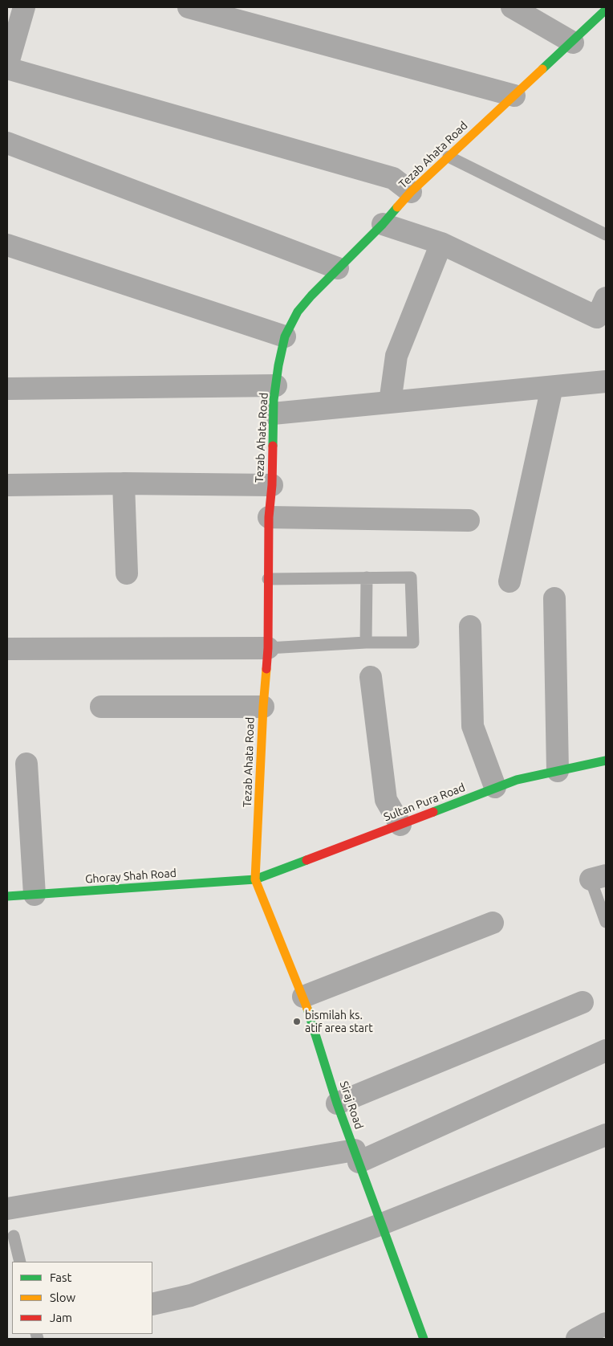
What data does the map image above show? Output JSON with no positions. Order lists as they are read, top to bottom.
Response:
{
  "streets": {
    "main road": [
      "Tezab Ahata Road",
      "Sultan Pura Road",
      "Ghoray Shah Road",
      "Siraj Road"
    ]
  },
  "crossings": [
    ["Tezab Ahata Road", "Sultan Pura Road"],
    ["Tezab Ahata Road", "Ghoray Shah Road"],
    ["Tezab Ahata Road", "Siraj Road"],
    ["Sultan Pura Road", "Ghoray Shah Road"],
    ["Sultan Pura Road", "Siraj Road"],
    ["Ghoray Shah Road", "Siraj Road"]
  ],
  "places": ["bismilah ks. atif area start"],
  "legend": ["Fast", "Slow", "Jam"]
}
